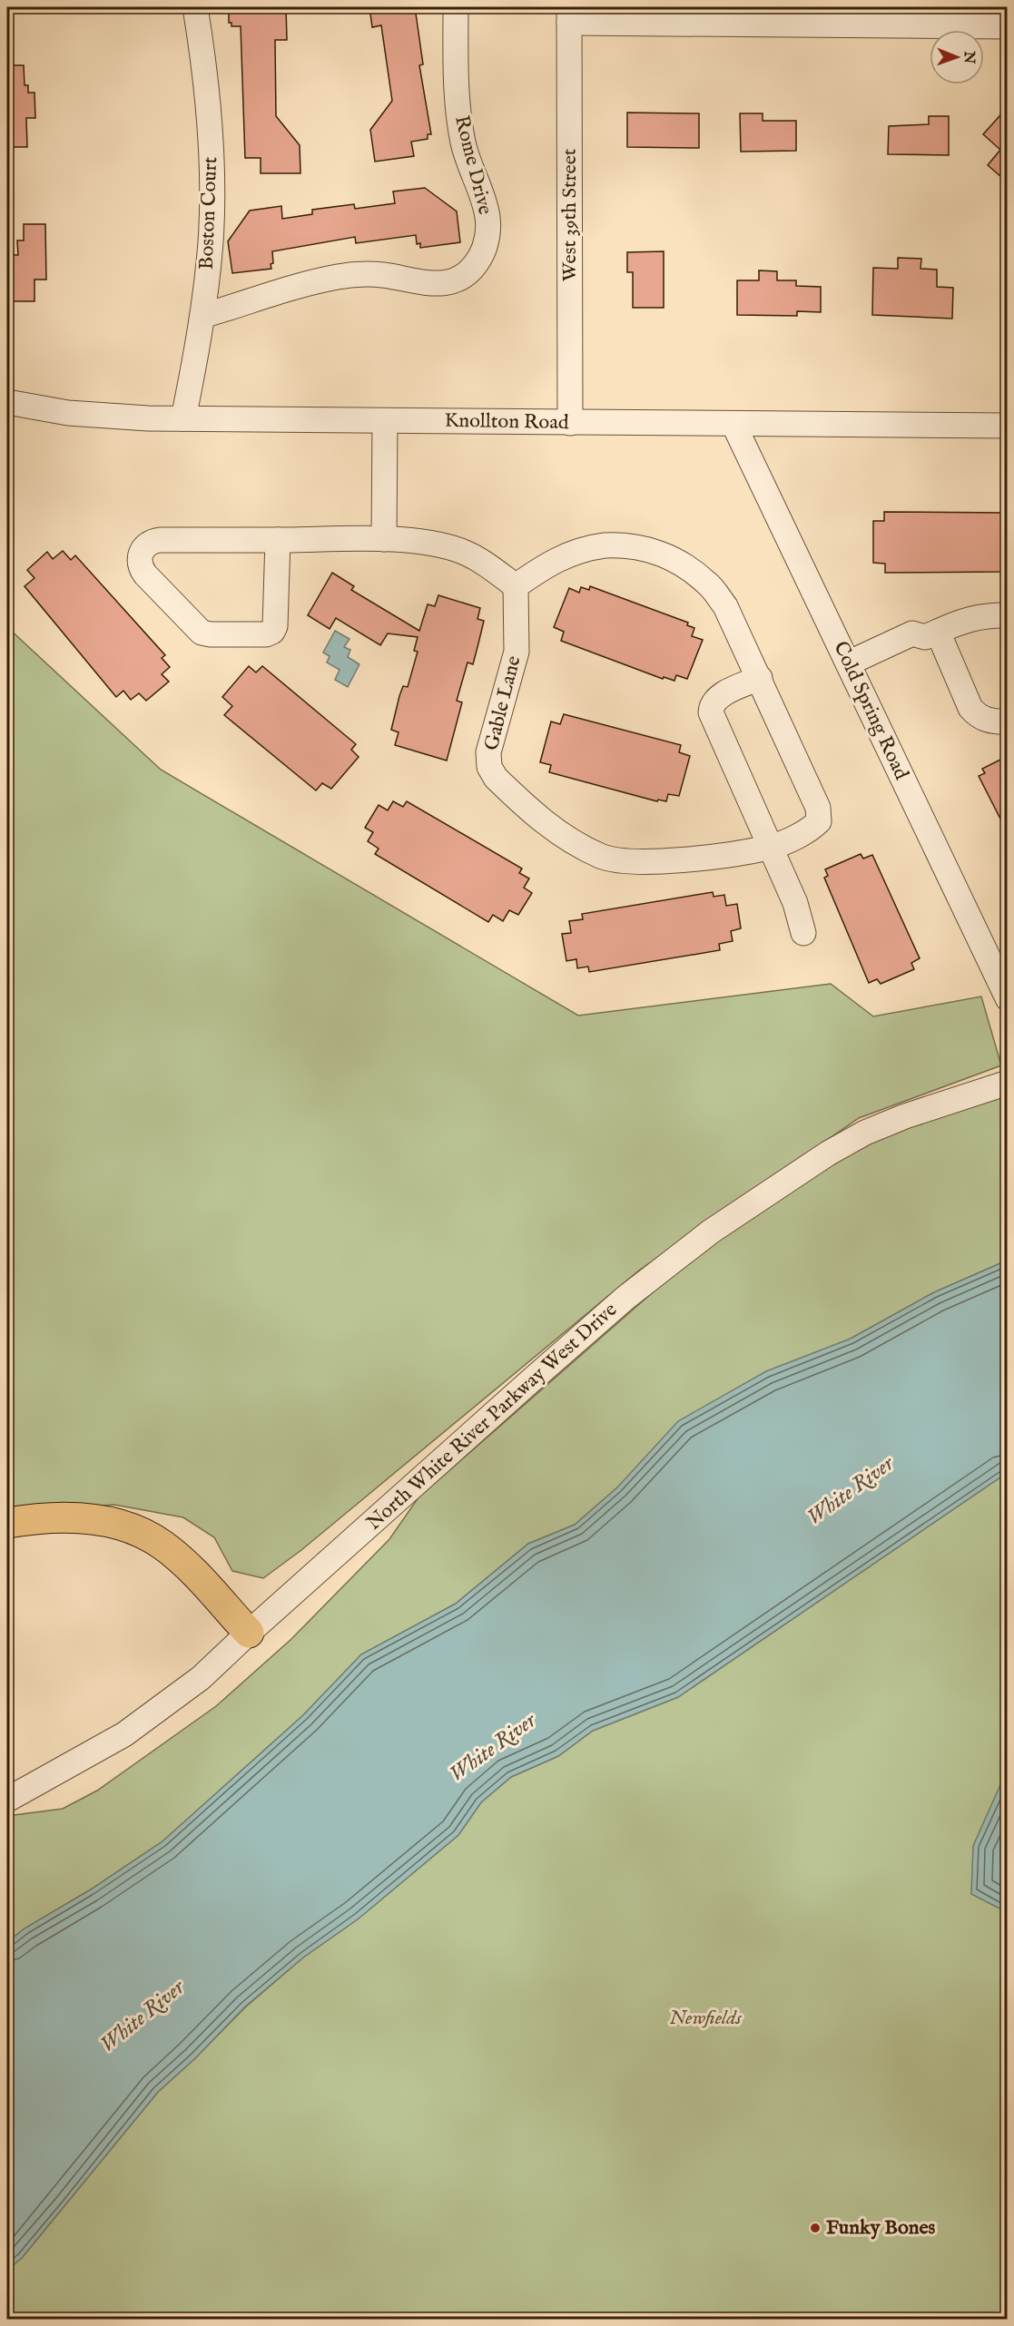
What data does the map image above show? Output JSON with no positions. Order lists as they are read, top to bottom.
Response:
{
  "streets": {
    "street": [
      "Rome Drive",
      "Boston Court",
      "West 39th Street",
      "Knollton Road",
      "Gable Lane",
      "Cold Spring Road",
      "North White River Parkway West Drive"
    ]
  },
  "crossings": [
    ["Rome Drive", "Boston Court"],
    ["Boston Court", "Knollton Road"],
    ["West 39th Street", "Knollton Road"],
    ["Knollton Road", "Cold Spring Road"]
  ],
  "water": ["White River"],
  "parks": ["Newfields"],
  "places": ["Funky Bones"],
  "north": "right"
}
